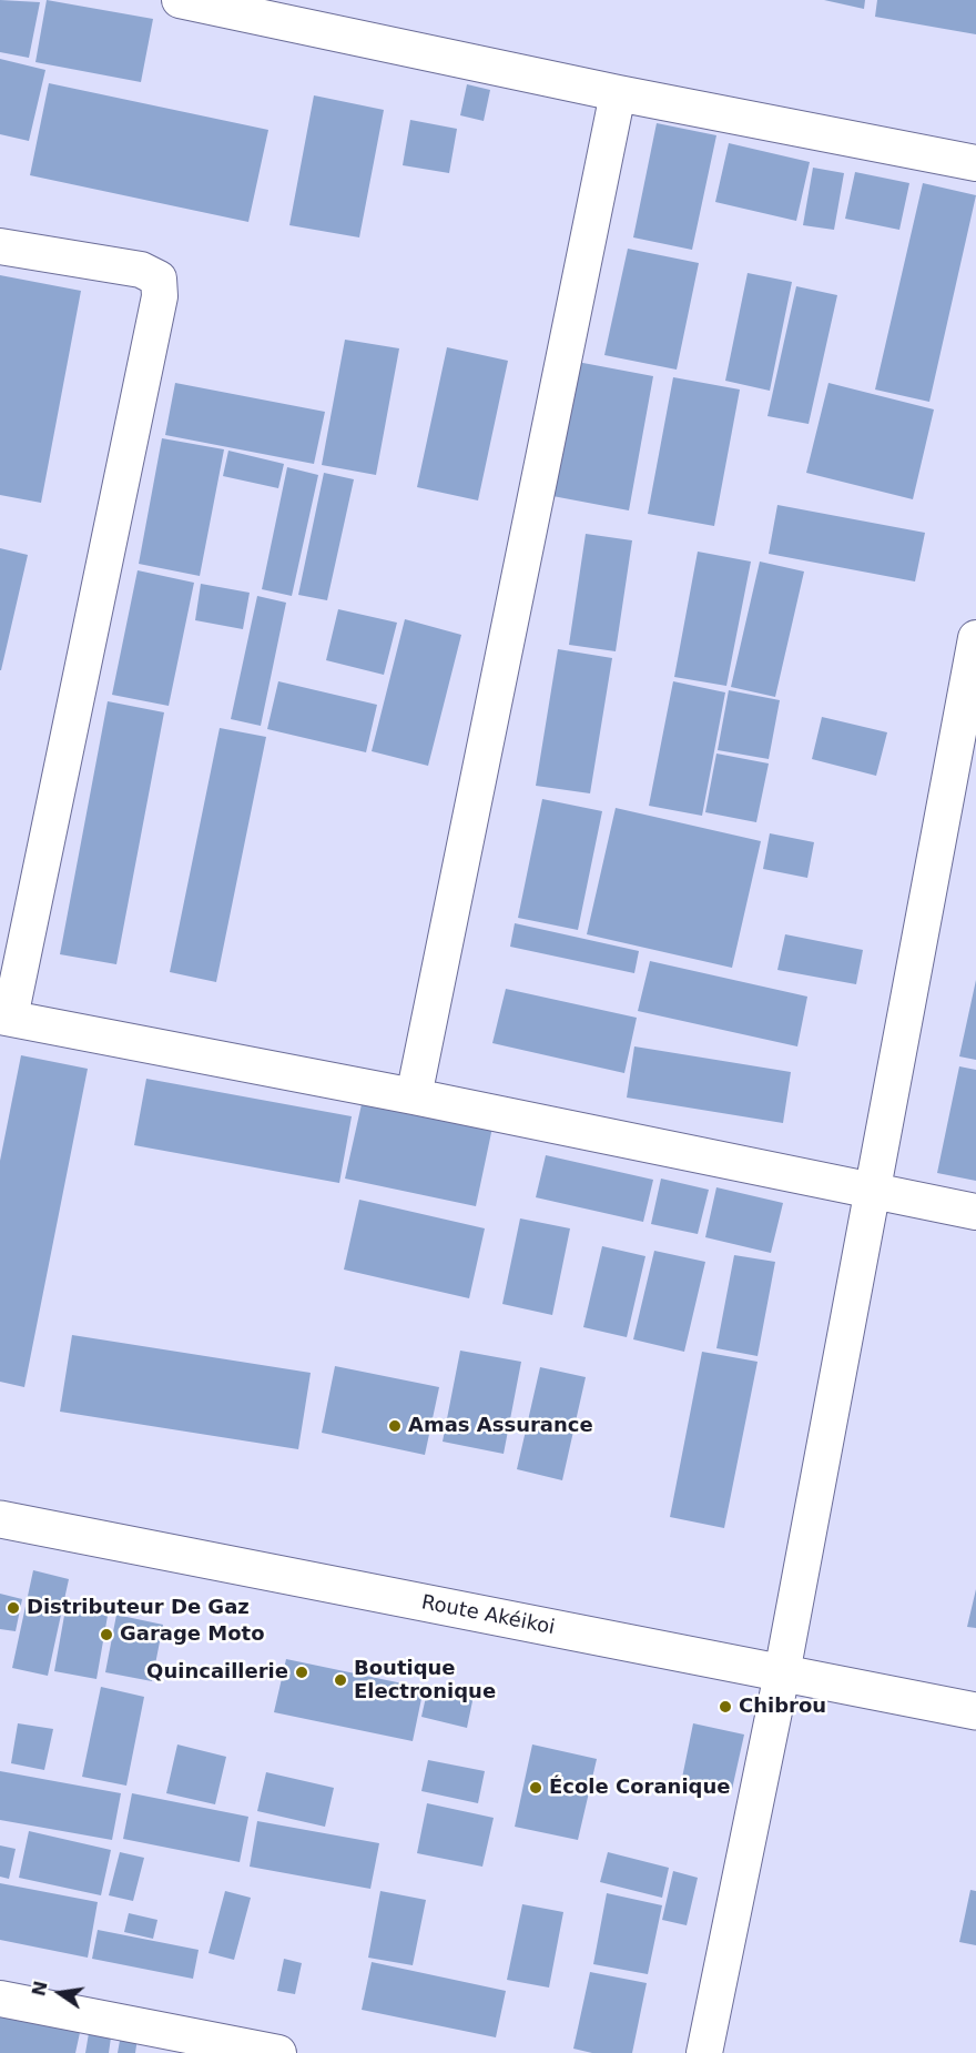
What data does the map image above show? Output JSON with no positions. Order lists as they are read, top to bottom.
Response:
{
  "streets": {
    "street": ["Route Akéikoi"]
  },
  "places": [
    "Amas Assurance",
    "Distributeur De Gaz",
    "Garage Moto",
    "Quincaillerie",
    "Boutique Electronique",
    "Chibrou",
    "École Coranique"
  ],
  "north": "left"
}
